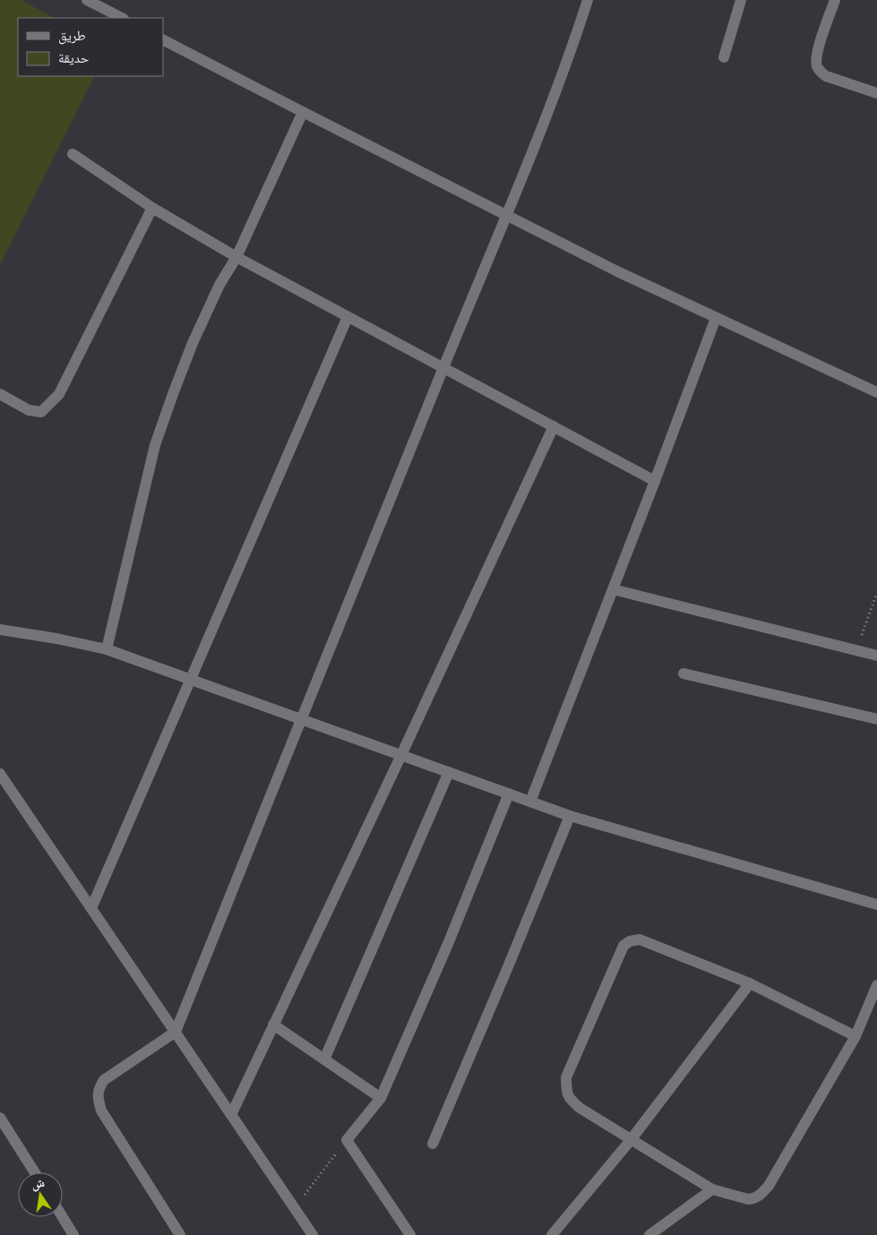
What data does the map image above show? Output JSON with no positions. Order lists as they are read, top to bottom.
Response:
{
  "legend": ["طريق", "حديقة"],
  "north": "top"
}
